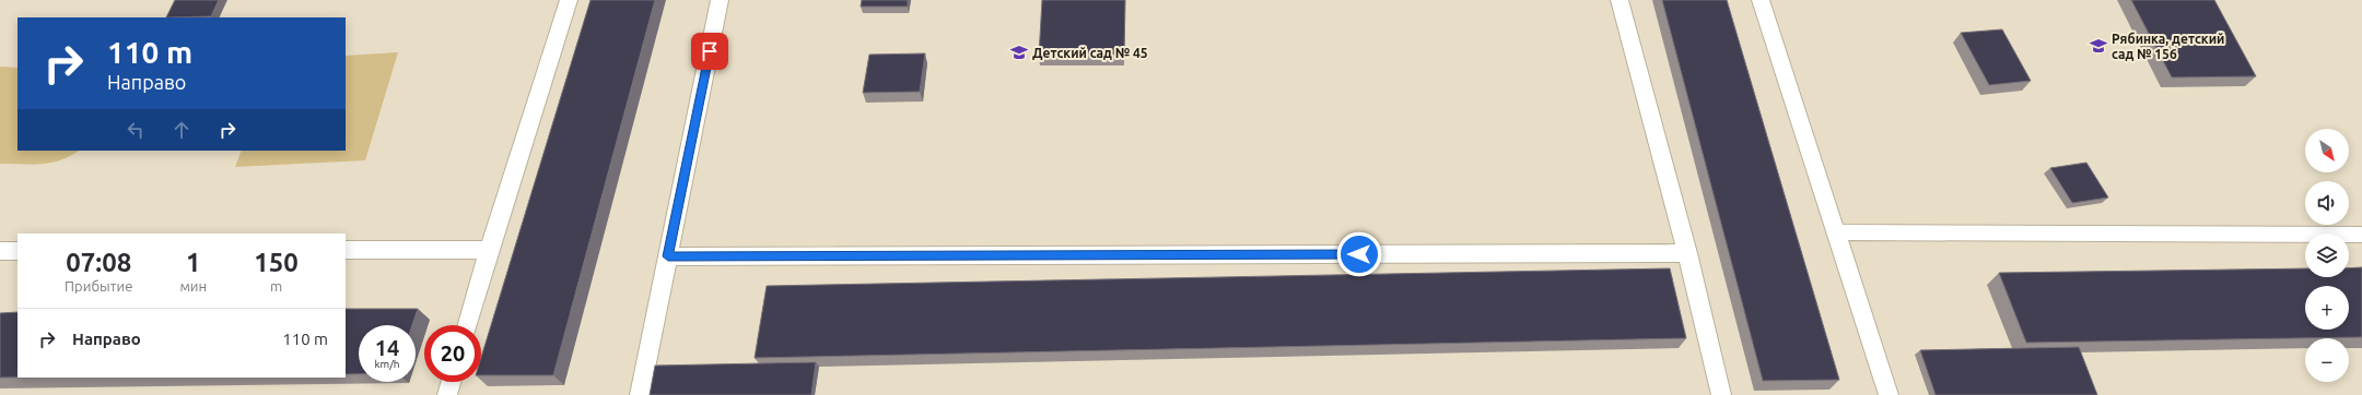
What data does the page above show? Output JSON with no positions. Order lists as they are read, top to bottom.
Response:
{
  "places": {
    "school or university": ["Рябинка, детский сад № 156", "Детский сад № 45"]
  },
  "north": "bottom right",
  "page": {
    "turn": ["110 m", "Направо"],
    "map_buttons": ["+", "−"],
    "eta": [
      "07:08",
      "Прибытие",
      "1",
      "мин",
      "150",
      "m"
    ],
    "list": [
      {
        "name": "Направо",
        "value": "110 m"
      }
    ],
    "speed": "14 km/h",
    "limit": "20"
  }
}
